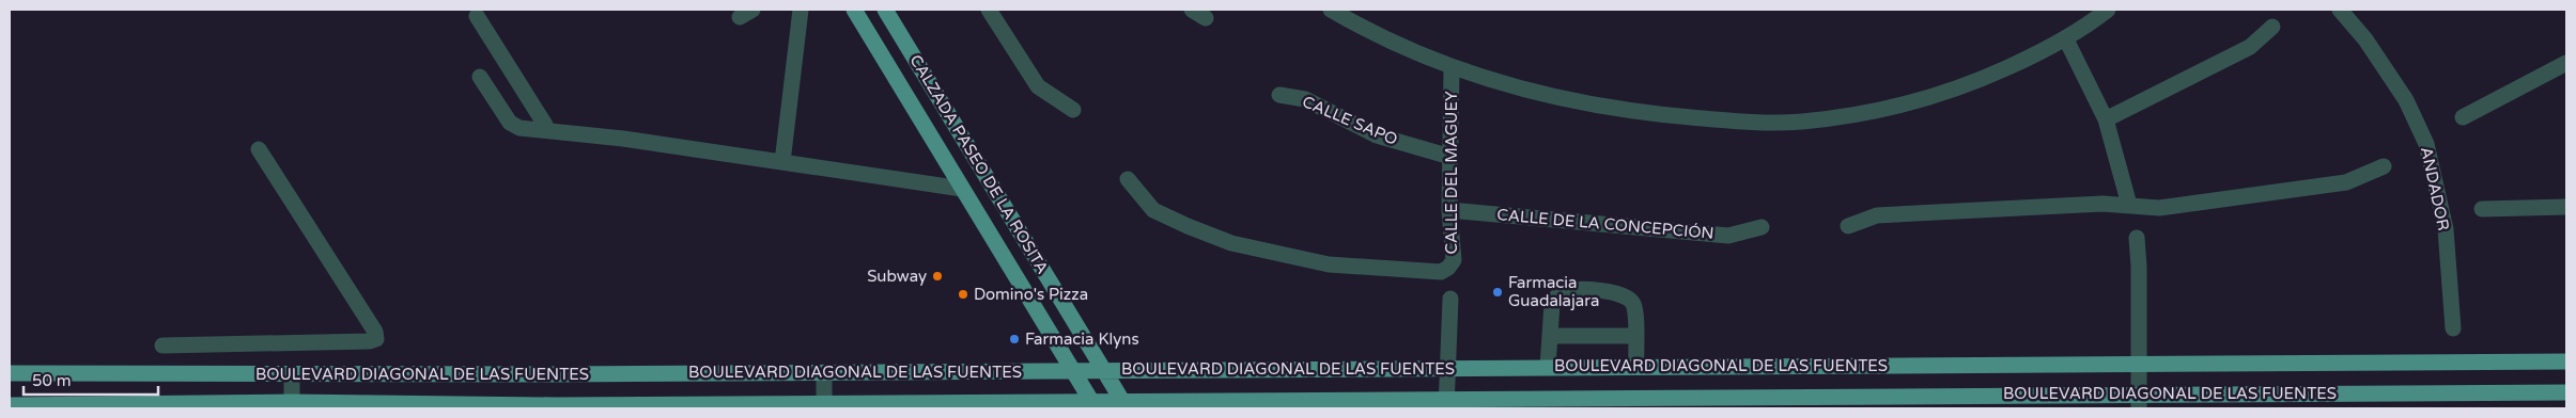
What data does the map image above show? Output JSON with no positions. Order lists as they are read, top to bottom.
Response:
{
  "streets": {
    "main road": ["CALZADA PASEO DE LA ROSITA", "BOULEVARD DIAGONAL DE LAS FUENTES"],
    "street": [
      "CALLE SAPO",
      "CALLE DEL MAGUEY",
      "ANDADOR",
      "CALLE DE LA CONCEPCIÓN"
    ]
  },
  "crossings": [
    ["CALLE SAPO", "CALLE DEL MAGUEY"],
    ["CALZADA PASEO DE LA ROSITA", "BOULEVARD DIAGONAL DE LAS FUENTES"],
    ["CALLE DEL MAGUEY", "CALLE DE LA CONCEPCIÓN"]
  ],
  "places": [
    "Subway",
    "Farmacia Guadalajara",
    "Domino's Pizza",
    "Farmacia Klyns"
  ],
  "scale_bar": "50 m"
}
